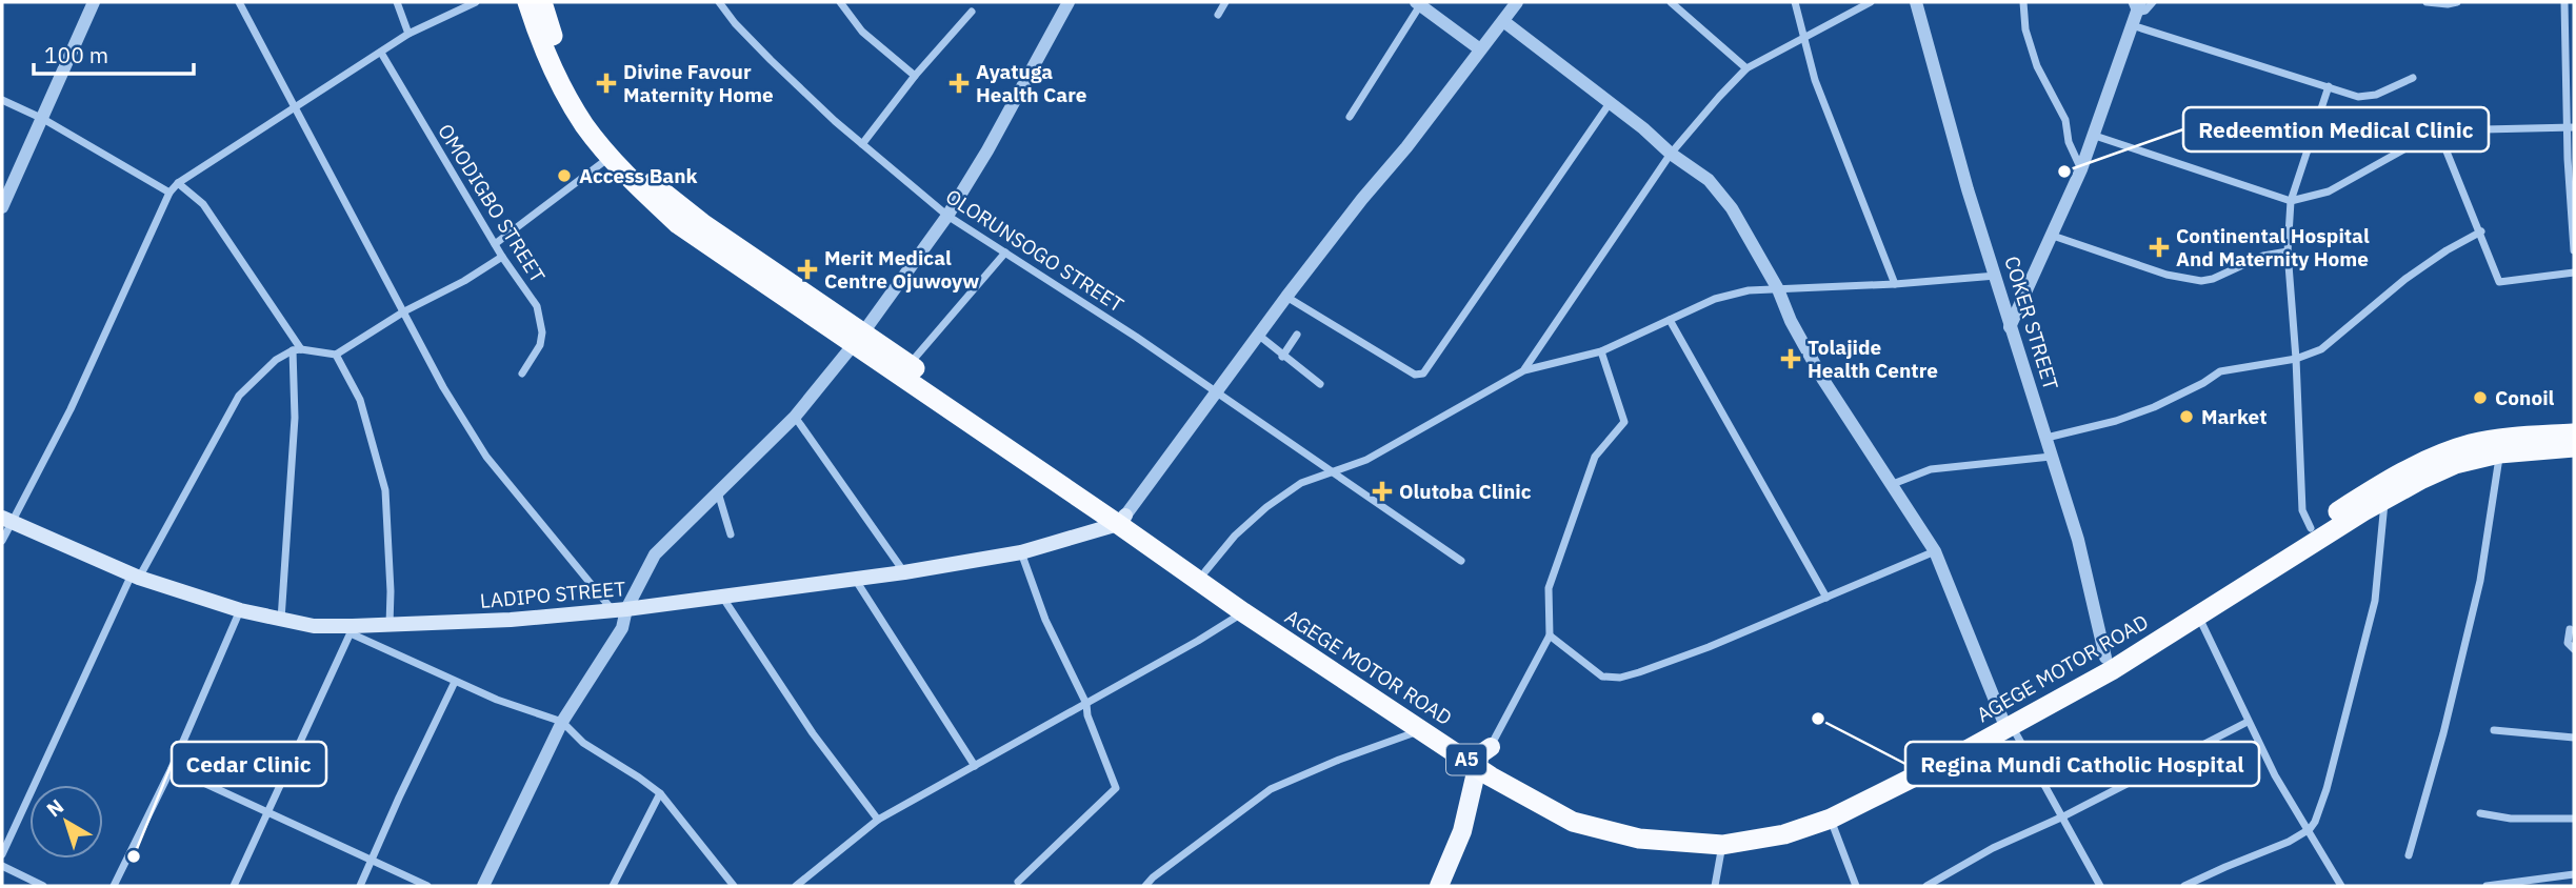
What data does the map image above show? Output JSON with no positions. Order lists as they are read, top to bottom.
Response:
{
  "streets": {
    "highway": ["AGEGE MOTOR ROAD", "A5"],
    "main road": ["LADIPO STREET"],
    "street": ["OMODIGBO STREET", "OLORUNSOGO STREET", "COKER STREET"]
  },
  "crossings": [
    ["COKER STREET", "AGEGE MOTOR ROAD"],
    ["LADIPO STREET", "AGEGE MOTOR ROAD"]
  ],
  "places": {
    "health": [
      "Divine Favour Maternity Home",
      "Ayatuga Health Care",
      "Continental Hospital And Maternity Home",
      "Merit Medical Centre Ojuwoyw",
      "Tolajide Health Centre",
      "Olutoba Clinic"
    ],
    "other": [
      "Redeemtion Medical Clinic",
      "Access Bank",
      "Conoil",
      "Market",
      "Regina Mundi Catholic Hospital",
      "Cedar Clinic"
    ]
  },
  "scale_bar": "100 m",
  "north": "top left"
}
